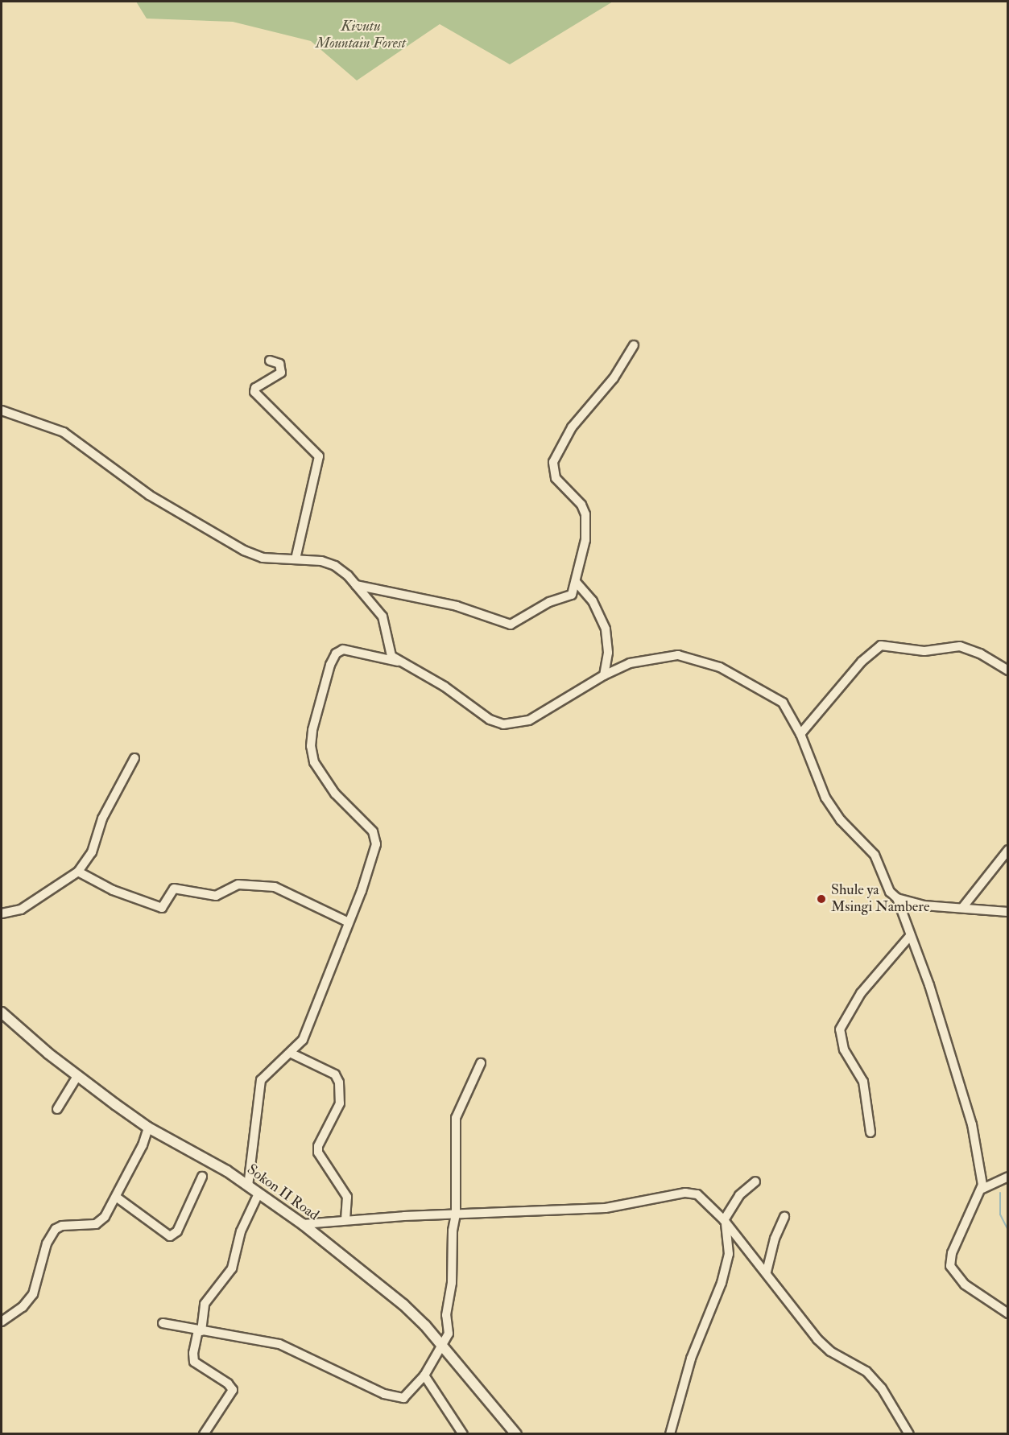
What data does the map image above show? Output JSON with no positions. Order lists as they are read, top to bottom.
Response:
{
  "streets": {
    "street": ["Sokon II Road"]
  },
  "parks": ["Kivutu Mountain Forest"],
  "places": ["Shule ya Msingi Nambere"]
}
